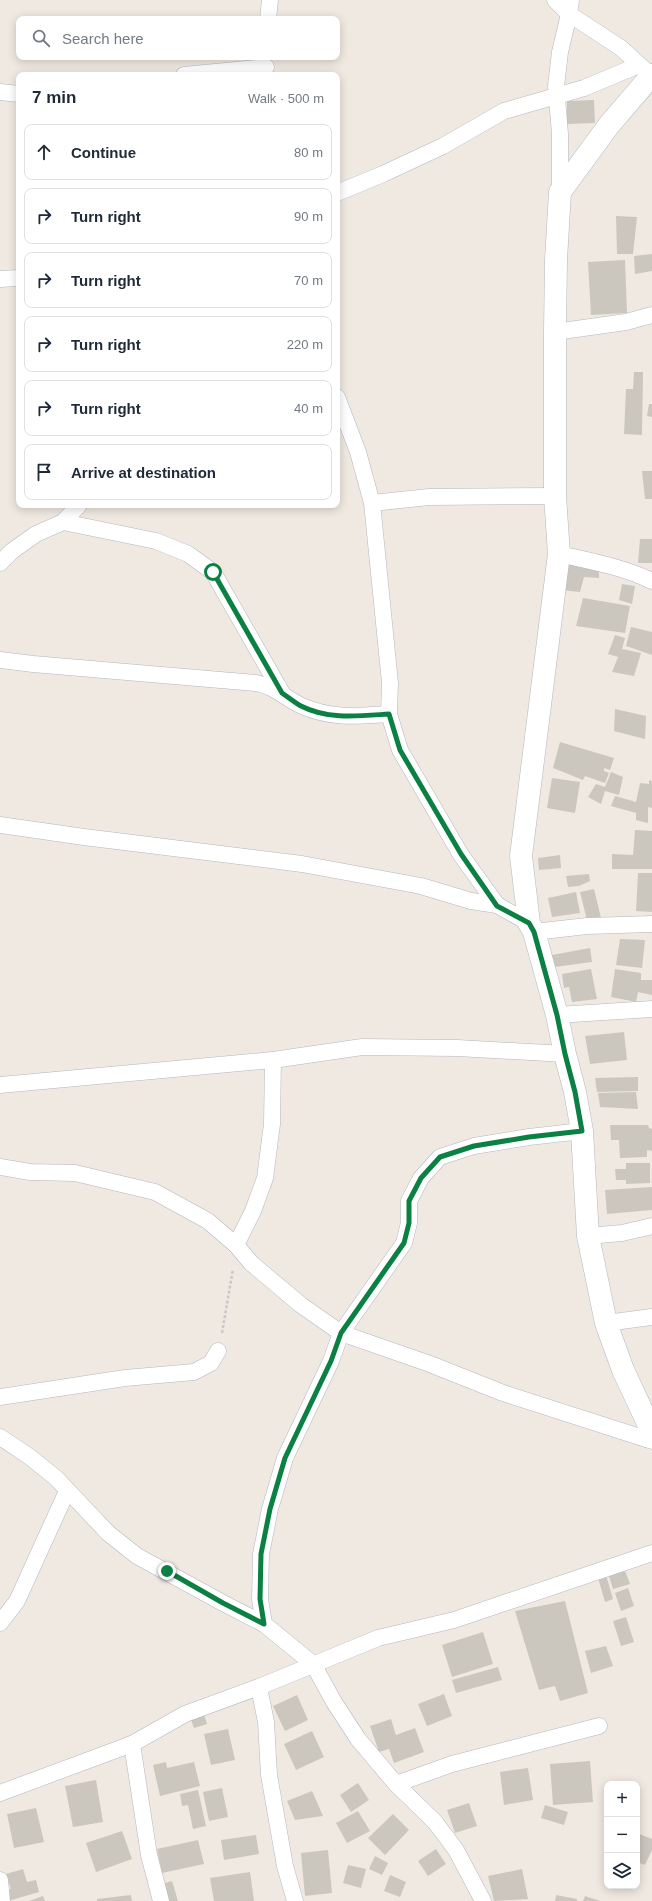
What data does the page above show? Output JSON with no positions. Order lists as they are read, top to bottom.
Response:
{
  "page": {
    "search": "Search here",
    "heading": ["7 min", "Walk · 500 m"],
    "list": [
      ["Continue", "80 m"],
      ["Turn right", "90 m"],
      ["Turn right", "70 m"],
      ["Turn right", "220 m"],
      ["Turn right", "40 m"],
      "Arrive at destination"
    ],
    "map_buttons": ["+", "−"]
  }
}
